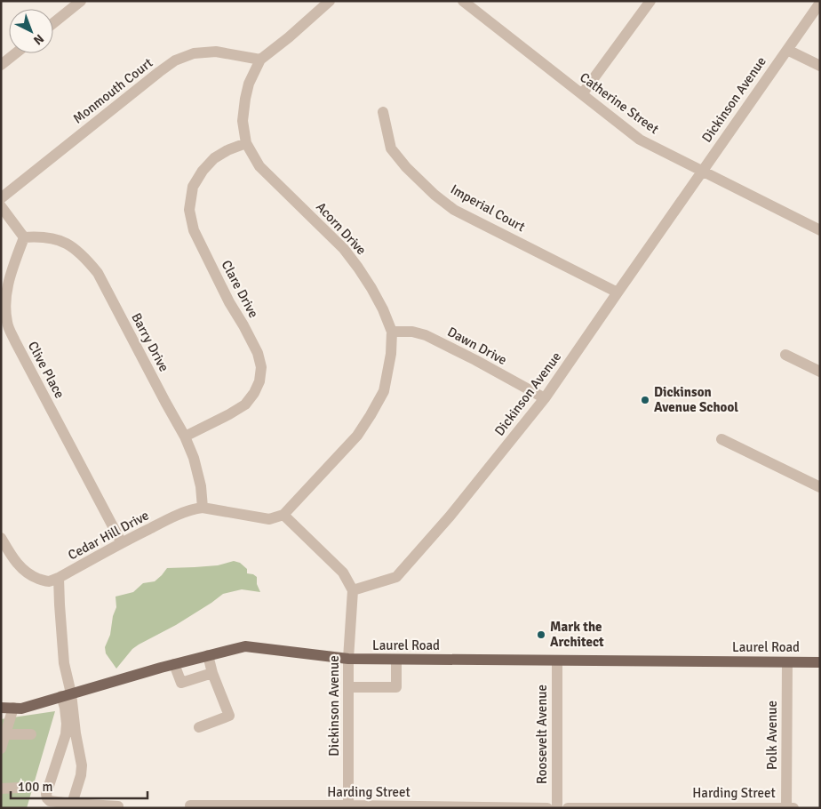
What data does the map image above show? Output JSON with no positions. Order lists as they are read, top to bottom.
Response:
{
  "streets": {
    "main road": ["Laurel Road"],
    "street": [
      "Monmouth Court",
      "Dickinson Avenue",
      "Catherine Street",
      "Imperial Court",
      "Acorn Drive",
      "Clare Drive",
      "Barry Drive",
      "Dawn Drive",
      "Clive Place",
      "Cedar Hill Drive",
      "Roosevelt Avenue",
      "Polk Avenue",
      "Harding Street"
    ]
  },
  "crossings": [
    ["Monmouth Court", "Acorn Drive"],
    ["Dickinson Avenue", "Catherine Street"],
    ["Dickinson Avenue", "Imperial Court"],
    ["Dickinson Avenue", "Dawn Drive"],
    ["Dickinson Avenue", "Laurel Road"],
    ["Dickinson Avenue", "Harding Street"],
    ["Acorn Drive", "Clare Drive"],
    ["Acorn Drive", "Dawn Drive"],
    ["Acorn Drive", "Cedar Hill Drive"],
    ["Clare Drive", "Barry Drive"],
    ["Barry Drive", "Clive Place"],
    ["Barry Drive", "Cedar Hill Drive"],
    ["Clive Place", "Cedar Hill Drive"],
    ["Cedar Hill Drive", "Laurel Road"],
    ["Laurel Road", "Roosevelt Avenue"],
    ["Laurel Road", "Polk Avenue"],
    ["Polk Avenue", "Harding Street"]
  ],
  "places": ["Dickinson Avenue School", "Mark the Architect"],
  "scale_bar": "100 m",
  "north": "bottom right"
}
